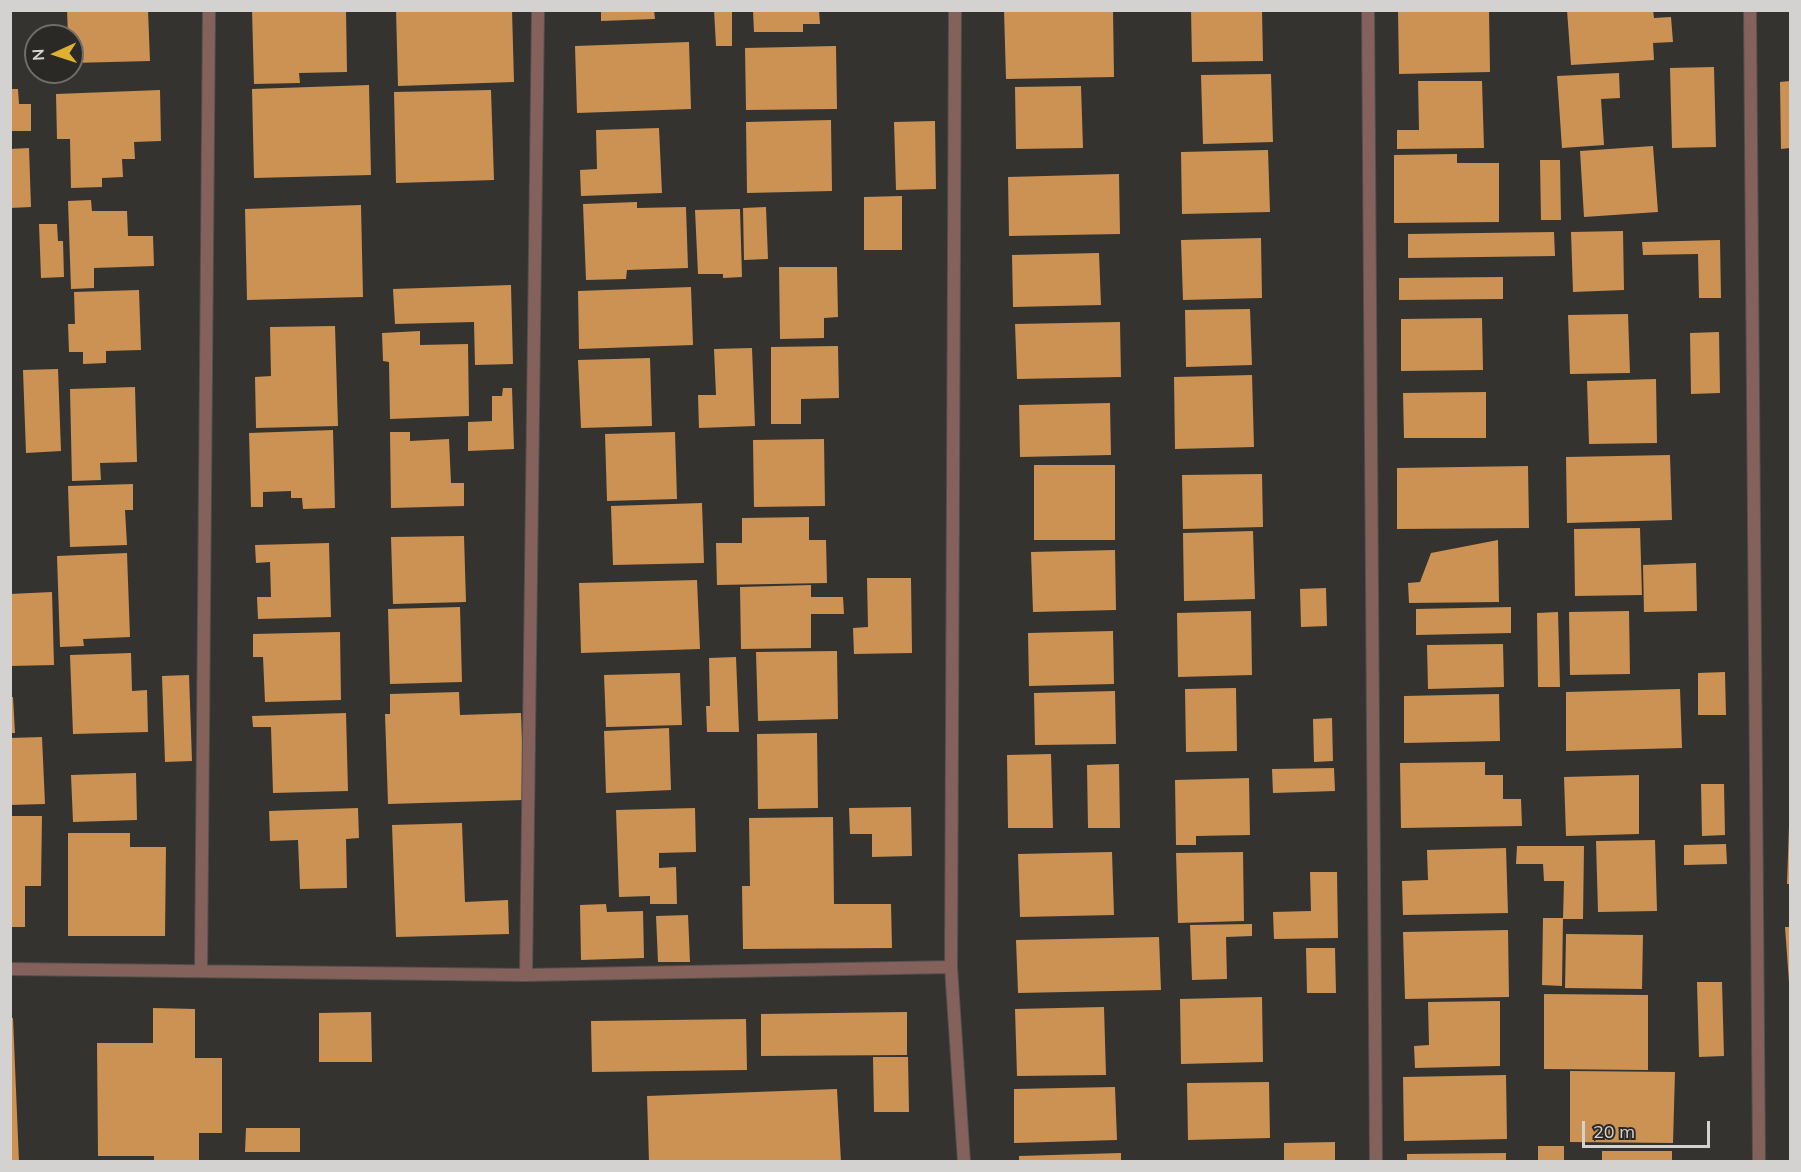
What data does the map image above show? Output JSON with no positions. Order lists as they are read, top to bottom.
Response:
{
  "scale_bar": "20 m",
  "north": "left"
}
